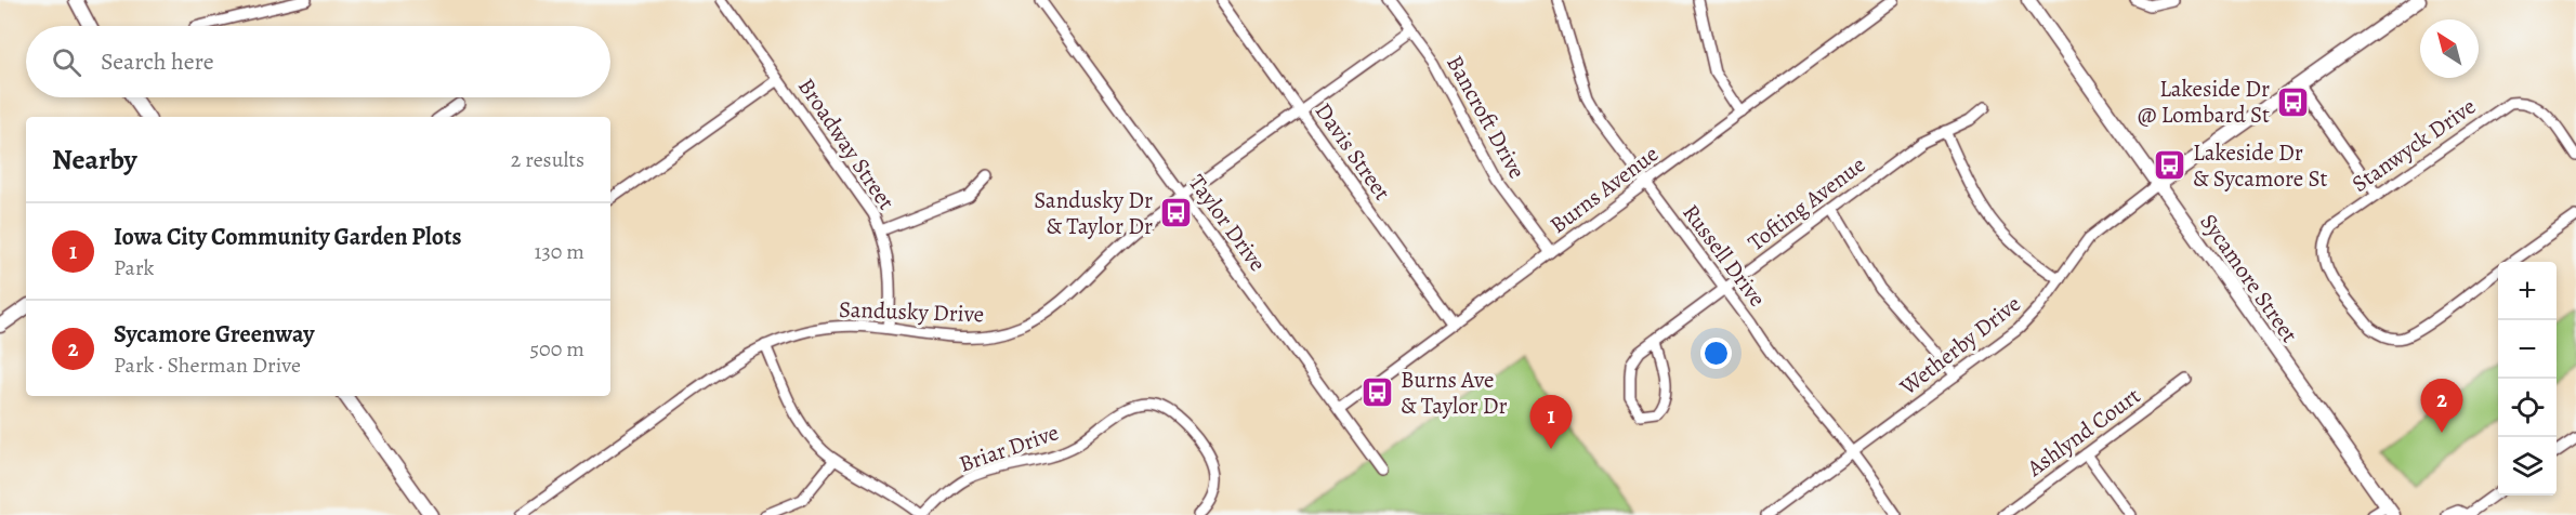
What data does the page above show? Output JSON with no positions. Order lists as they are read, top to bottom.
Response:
{
  "streets": {
    "street": [
      "Bancroft Drive",
      "Broadway Street",
      "Stanwyck Drive",
      "Davis Street",
      "Burns Avenue",
      "Tofting Avenue",
      "Taylor Drive",
      "Russell Drive",
      "Sycamore Street",
      "Sandusky Drive",
      "Wetherby Drive",
      "Ashlynd Court",
      "Briar Drive"
    ]
  },
  "crossings": [
    ["Bancroft Drive", "Burns Avenue"],
    ["Bancroft Drive", "Sandusky Drive"],
    ["Broadway Street", "Sandusky Drive"],
    ["Davis Street", "Burns Avenue"],
    ["Davis Street", "Sandusky Drive"],
    ["Burns Avenue", "Taylor Drive"],
    ["Burns Avenue", "Russell Drive"],
    ["Tofting Avenue", "Russell Drive"],
    ["Taylor Drive", "Sandusky Drive"],
    ["Russell Drive", "Wetherby Drive"],
    ["Sycamore Street", "Wetherby Drive"]
  ],
  "places": {
    "bus stop": [
      "Lakeside Dr @ Lombard St",
      "Lakeside Dr & Sycamore St",
      "Sandusky Dr & Taylor Dr",
      "Burns Ave & Taylor Dr"
    ]
  },
  "north": "top left",
  "page": {
    "search": "Search here",
    "heading": ["Nearby", "2 results"],
    "list": [
      {
        "mark": "1",
        "name": "Iowa City Community Garden Plots",
        "note": "Park",
        "value": "130 m"
      },
      {
        "mark": "2",
        "name": "Sycamore Greenway",
        "note": "Park · Sherman Drive",
        "value": "500 m"
      }
    ],
    "map_buttons": ["+", "−"],
    "pins": ["2", "1"]
  }
}
